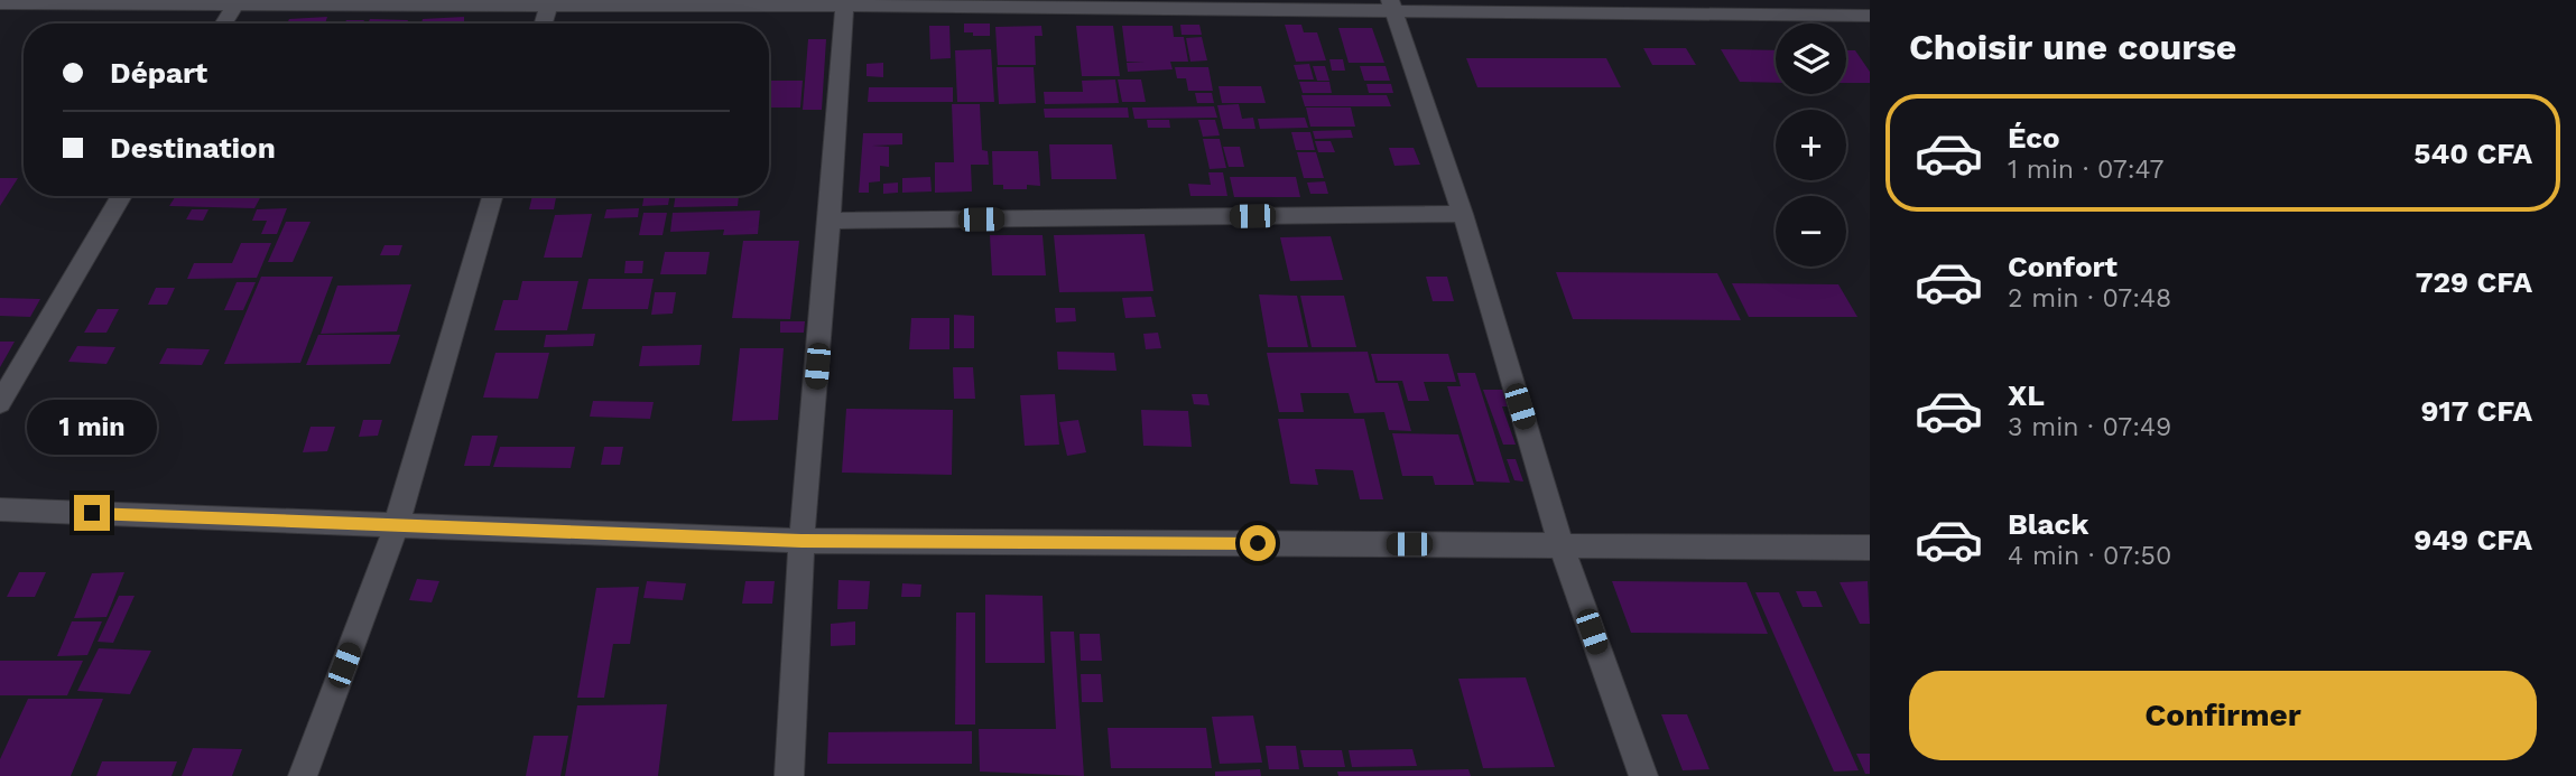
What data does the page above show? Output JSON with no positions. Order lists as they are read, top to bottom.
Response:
{
  "page": {
    "heading": "Choisir une course",
    "map_buttons": ["+", "−"],
    "banner": ["Départ", "Destination"],
    "list": [
      {
        "name": "Éco",
        "note": "1 min · 07:47",
        "value": "540 CFA"
      },
      {
        "name": "Confort",
        "note": "2 min · 07:48",
        "value": "729 CFA"
      },
      {
        "name": "XL",
        "note": "3 min · 07:49",
        "value": "917 CFA"
      },
      {
        "name": "Black",
        "note": "4 min · 07:50",
        "value": "949 CFA"
      }
    ],
    "bubble": "1 min",
    "buttons": "Confirmer"
  }
}
